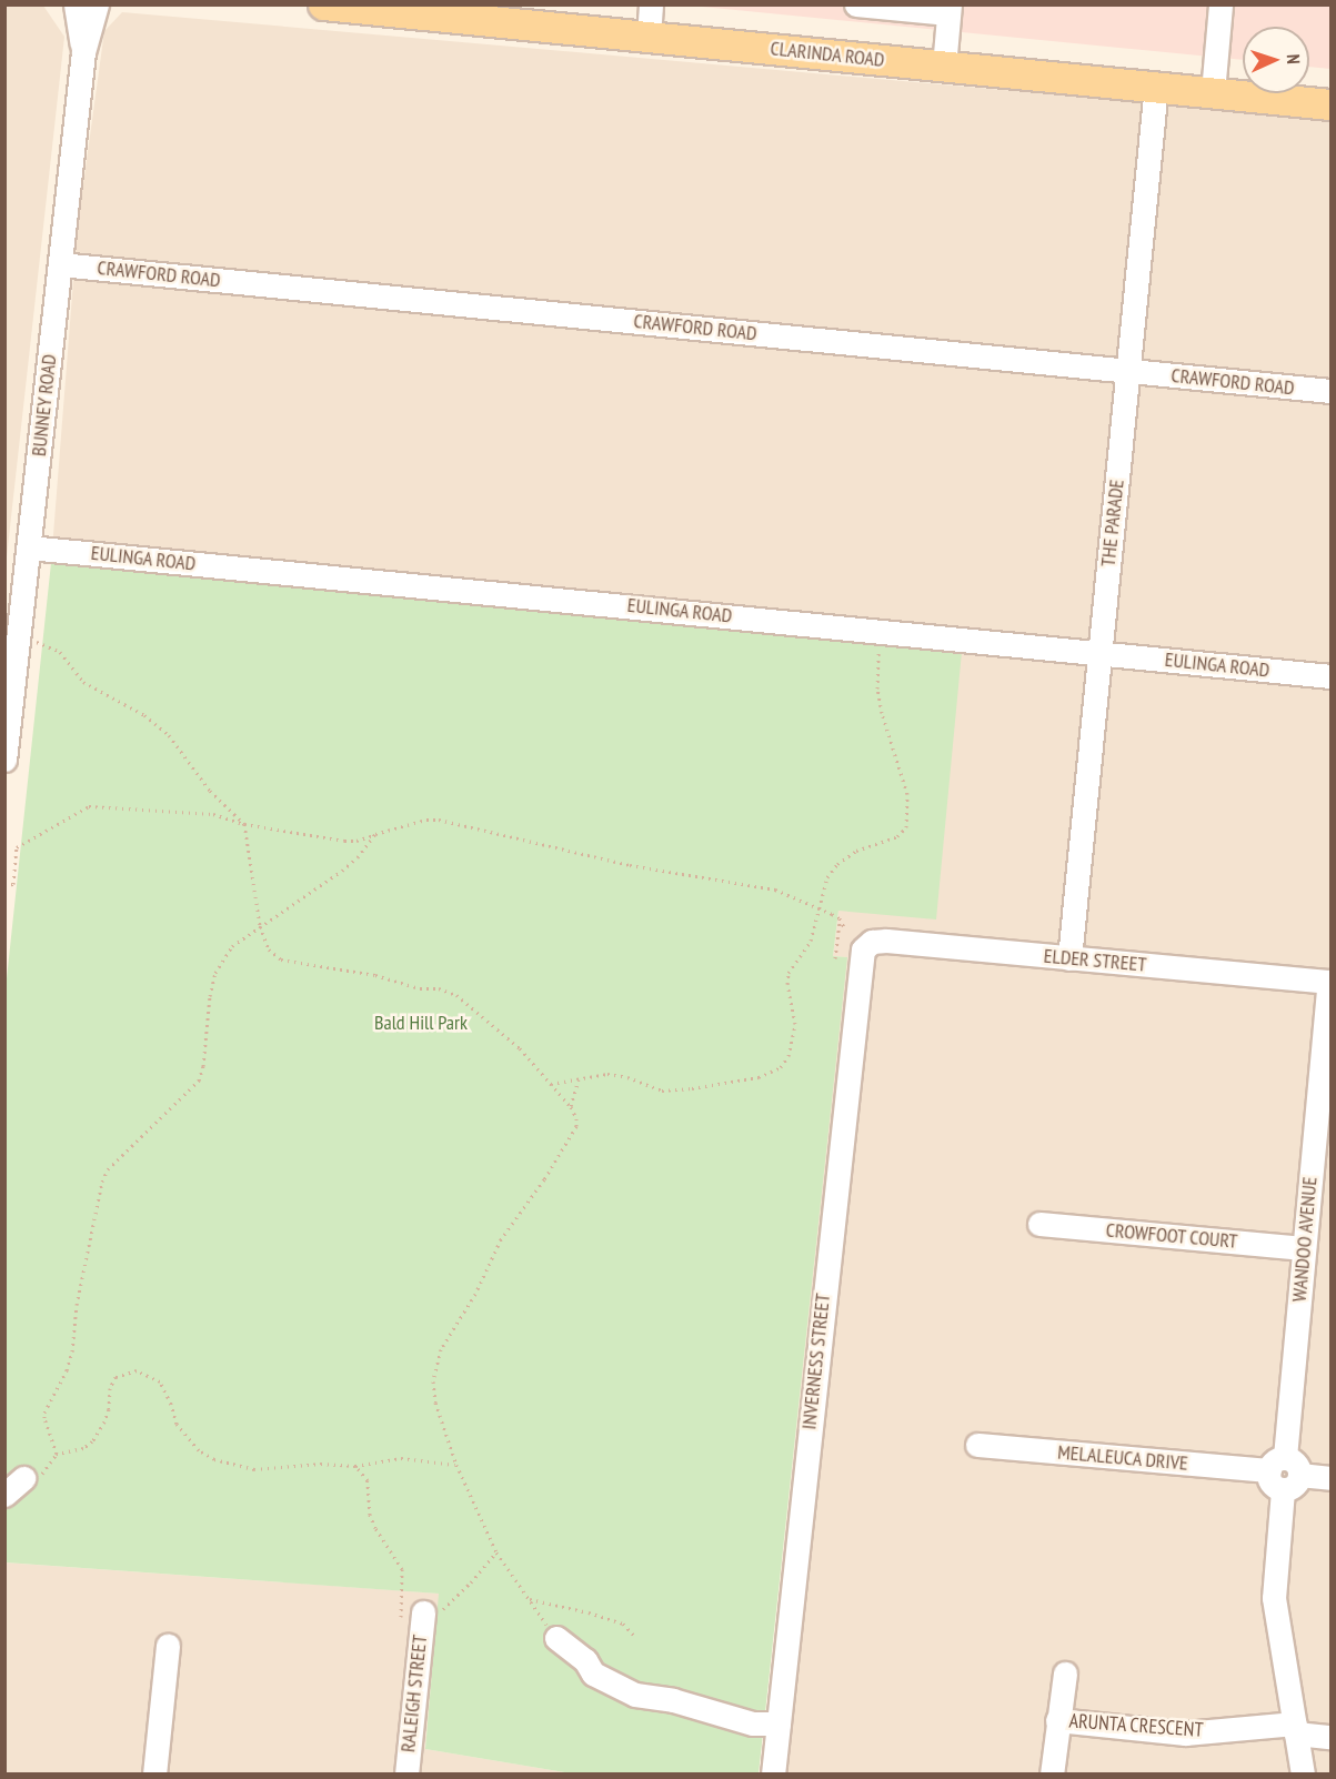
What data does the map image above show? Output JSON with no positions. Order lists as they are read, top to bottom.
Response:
{
  "streets": {
    "main road": ["CLARINDA ROAD"],
    "street": [
      "CRAWFORD ROAD",
      "BUNNEY ROAD",
      "THE PARADE",
      "EULINGA ROAD",
      "ELDER STREET",
      "CROWFOOT COURT",
      "WANDOO AVENUE",
      "INVERNESS STREET",
      "MELALEUCA DRIVE",
      "RALEIGH STREET",
      "ARUNTA CRESCENT"
    ]
  },
  "crossings": [
    ["CLARINDA ROAD", "THE PARADE"],
    ["CRAWFORD ROAD", "BUNNEY ROAD"],
    ["CRAWFORD ROAD", "THE PARADE"],
    ["BUNNEY ROAD", "EULINGA ROAD"],
    ["THE PARADE", "EULINGA ROAD"],
    ["THE PARADE", "ELDER STREET"],
    ["ELDER STREET", "WANDOO AVENUE"],
    ["ELDER STREET", "INVERNESS STREET"],
    ["CROWFOOT COURT", "WANDOO AVENUE"],
    ["WANDOO AVENUE", "MELALEUCA DRIVE"],
    ["WANDOO AVENUE", "ARUNTA CRESCENT"]
  ],
  "parks": ["Bald Hill Park"],
  "north": "right"
}
